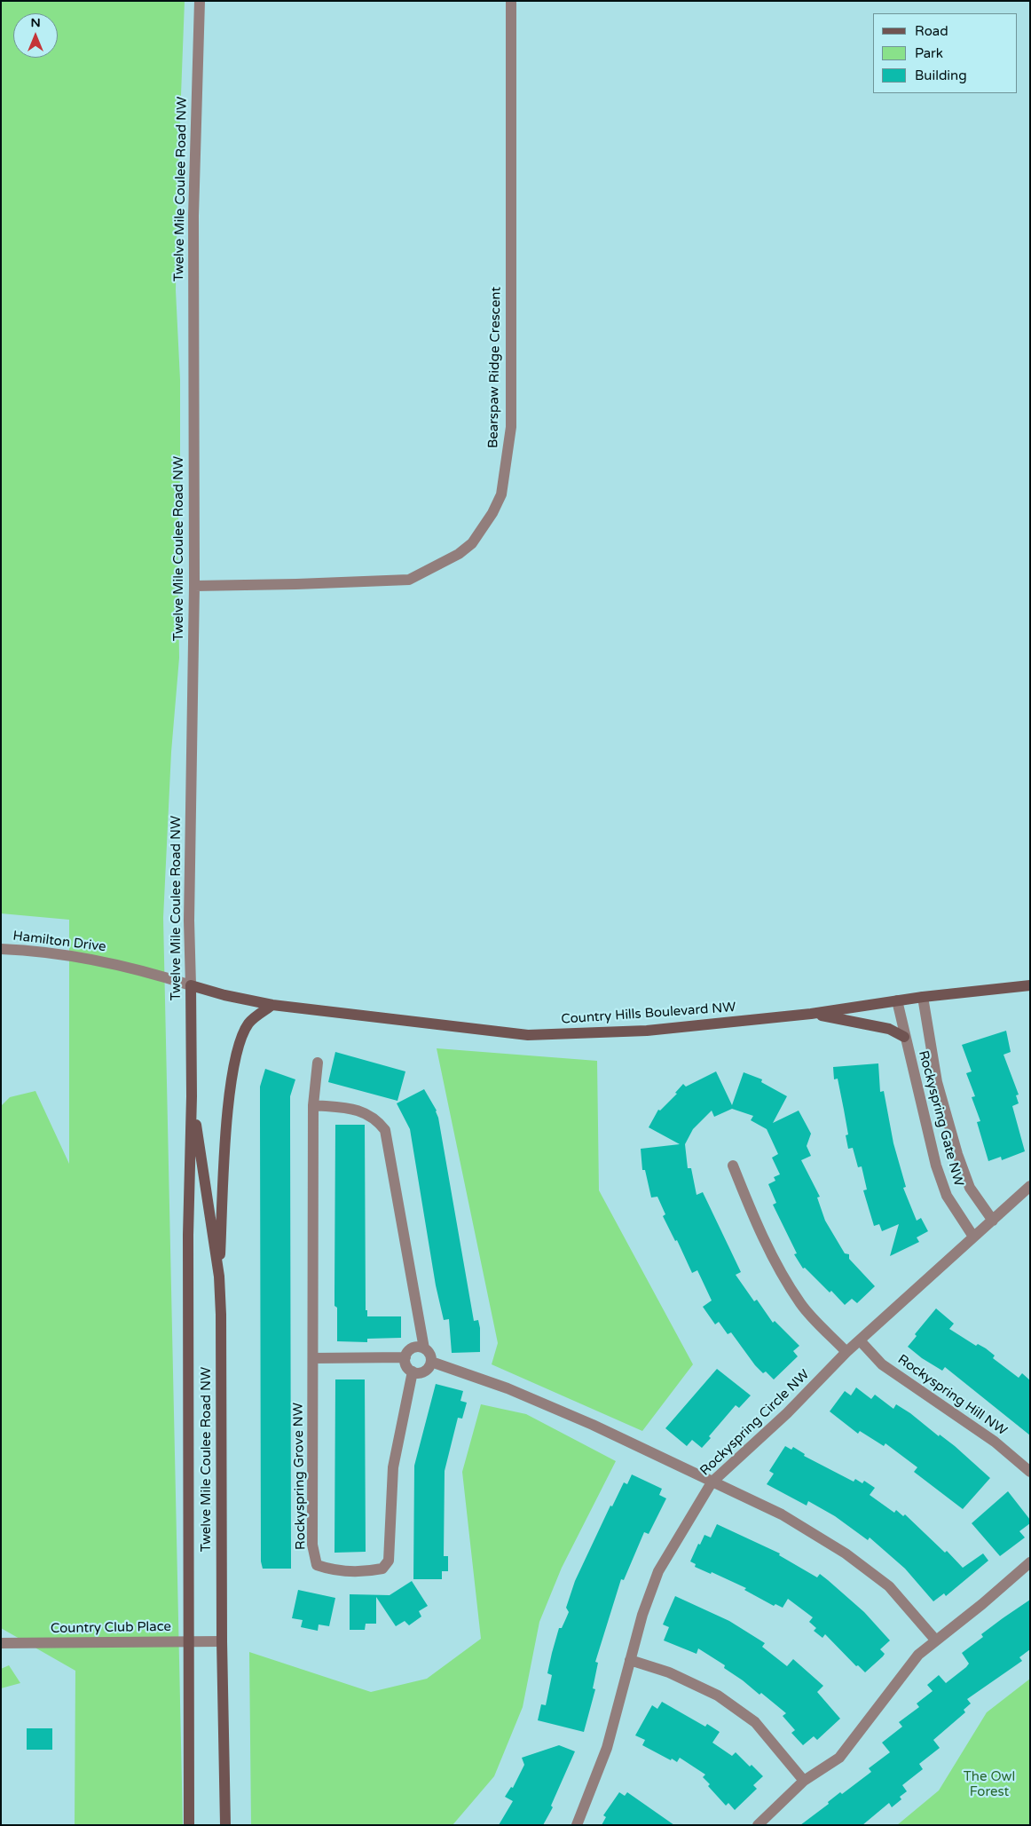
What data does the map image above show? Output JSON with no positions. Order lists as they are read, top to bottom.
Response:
{
  "streets": {
    "main road": ["Twelve Mile Coulee Road NW", "Country Hills Boulevard NW"],
    "street": [
      "Bearspaw Ridge Crescent",
      "Hamilton Drive",
      "Rockyspring Gate NW",
      "Rockyspring Hill NW",
      "Rockyspring Circle NW",
      "Rockyspring Grove NW",
      "Country Club Place"
    ]
  },
  "crossings": [
    ["Twelve Mile Coulee Road NW", "Bearspaw Ridge Crescent"],
    ["Twelve Mile Coulee Road NW", "Hamilton Drive"],
    ["Twelve Mile Coulee Road NW", "Country Hills Boulevard NW"],
    ["Twelve Mile Coulee Road NW", "Country Club Place"],
    ["Hamilton Drive", "Country Hills Boulevard NW"],
    ["Country Hills Boulevard NW", "Rockyspring Gate NW"],
    ["Rockyspring Gate NW", "Rockyspring Circle NW"],
    ["Rockyspring Hill NW", "Rockyspring Circle NW"]
  ],
  "parks": ["The Owl Forest"],
  "legend": ["Road", "Park", "Building"],
  "north": "top"
}
